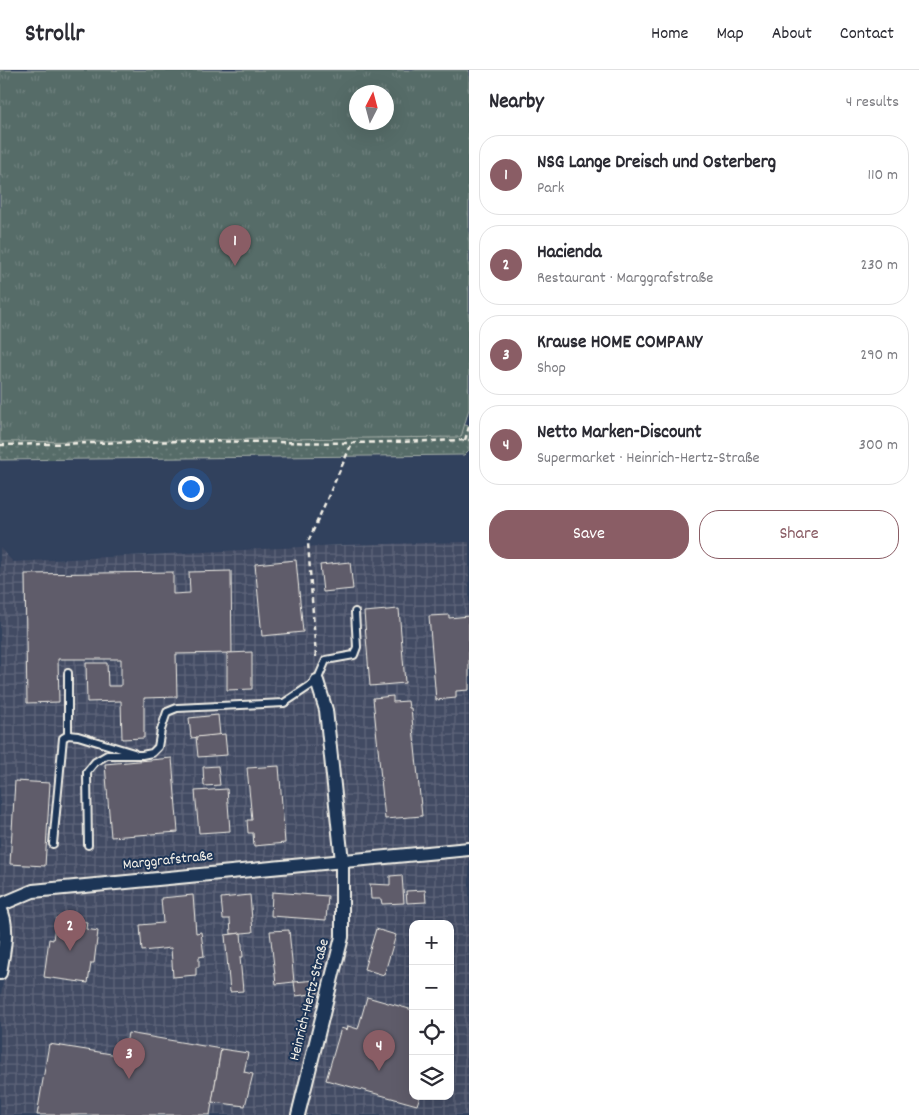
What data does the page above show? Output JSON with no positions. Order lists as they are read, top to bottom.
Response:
{
  "streets": {
    "street": ["Marggrafstraße", "Heinrich-Hertz-Straße"]
  },
  "crossings": [
    ["Marggrafstraße", "Heinrich-Hertz-Straße"]
  ],
  "north": "top",
  "page": {
    "header": "Strollr",
    "nav": [
      "Home",
      "Map",
      "About",
      "Contact"
    ],
    "heading": ["Nearby", "4 results"],
    "list": [
      {
        "mark": "1",
        "name": "NSG Lange Dreisch und Osterberg",
        "note": "Park",
        "value": "110 m"
      },
      {
        "mark": "2",
        "name": "Hacienda",
        "note": "Restaurant · Marggrafstraße",
        "value": "230 m"
      },
      {
        "mark": "3",
        "name": "Krause HOME COMPANY",
        "note": "Shop",
        "value": "290 m"
      },
      {
        "mark": "4",
        "name": "Netto Marken-Discount",
        "note": "Supermarket · Heinrich-Hertz-Straße",
        "value": "300 m"
      }
    ],
    "pins": [
      "1",
      "2",
      "4",
      "3"
    ],
    "buttons": ["Save", "Share"],
    "map_buttons": ["+", "−"]
  }
}
